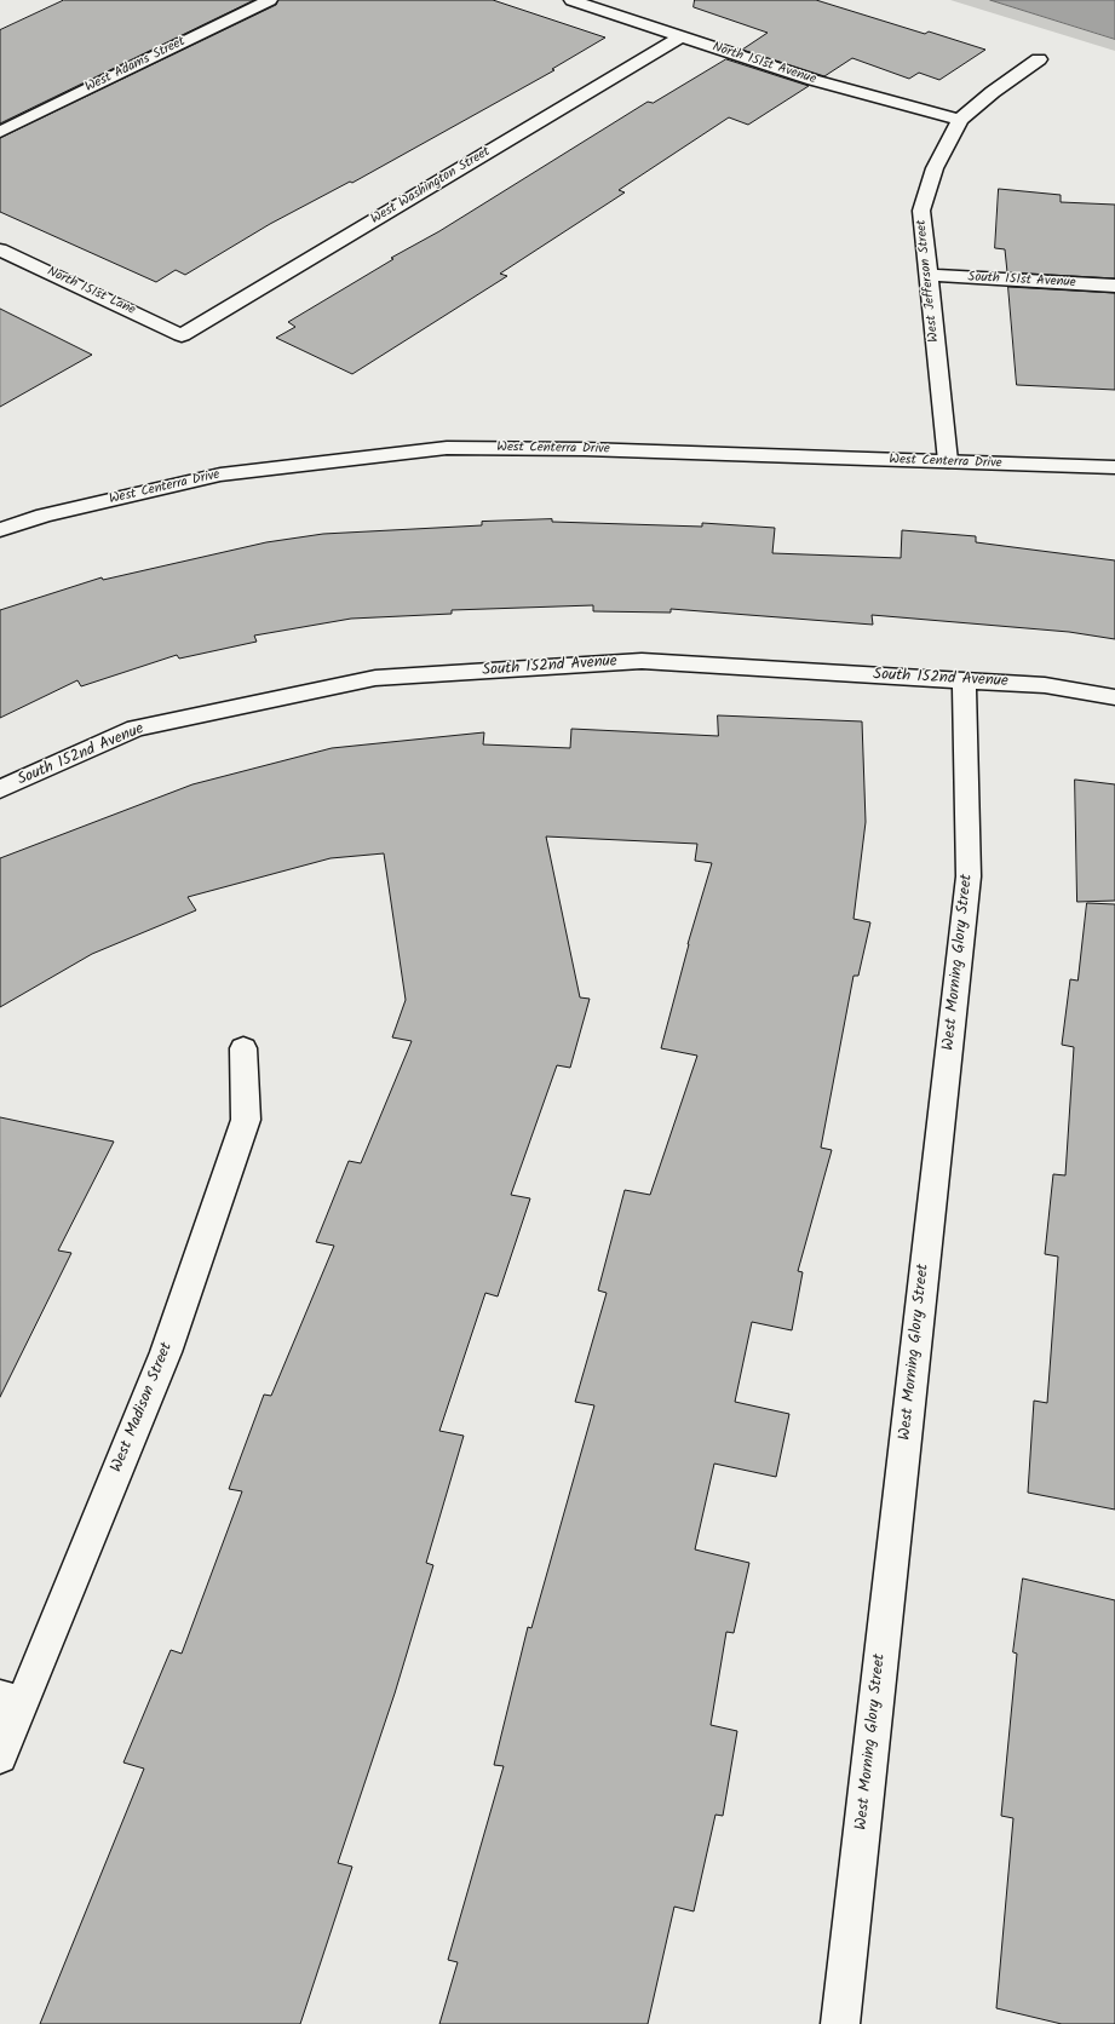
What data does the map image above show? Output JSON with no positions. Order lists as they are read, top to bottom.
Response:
{
  "streets": {
    "street": [
      "North 151st Avenue",
      "West Adams Street",
      "West Washington Street",
      "West Jefferson Street",
      "South 151st Avenue",
      "North 151st Lane",
      "West Centerra Drive",
      "South 152nd Avenue",
      "West Morning Glory Street",
      "West Madison Street"
    ]
  },
  "crossings": [
    ["North 151st Avenue", "West Washington Street"],
    ["North 151st Avenue", "West Jefferson Street"],
    ["West Washington Street", "North 151st Lane"],
    ["West Jefferson Street", "South 151st Avenue"],
    ["West Jefferson Street", "West Centerra Drive"],
    ["South 152nd Avenue", "West Morning Glory Street"]
  ]
}
